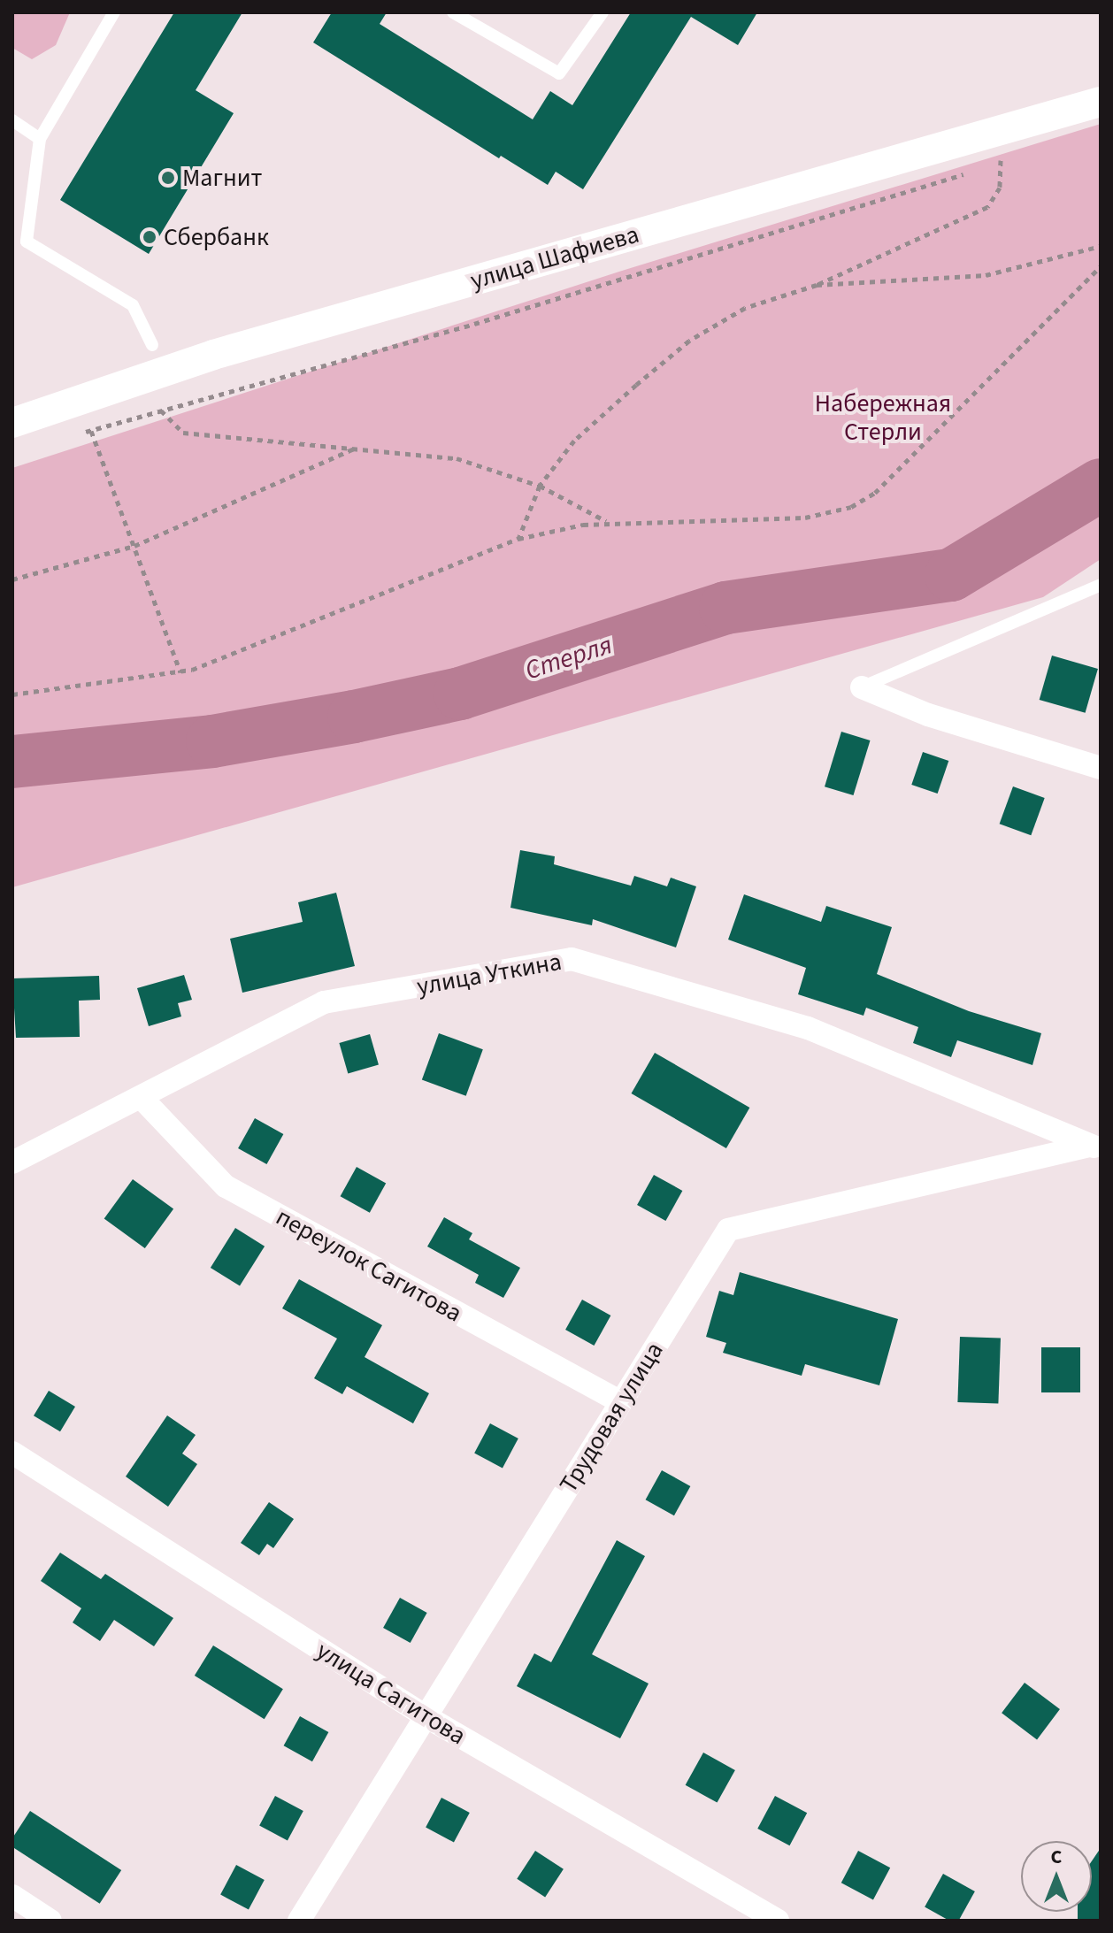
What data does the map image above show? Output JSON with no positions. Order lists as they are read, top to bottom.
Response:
{
  "streets": {
    "street": [
      "улица Шафиева",
      "улица Уткина",
      "переулок Сагитова",
      "Трудовая улица",
      "улица Сагитова"
    ]
  },
  "crossings": [
    ["улица Уткина", "переулок Сагитова"],
    ["улица Уткина", "Трудовая улица"],
    ["переулок Сагитова", "Трудовая улица"],
    ["Трудовая улица", "улица Сагитова"]
  ],
  "water": ["Стерля"],
  "parks": ["Набережная Стерли"],
  "places": ["Магнит", "Сбербанк"],
  "north": "top"
}
